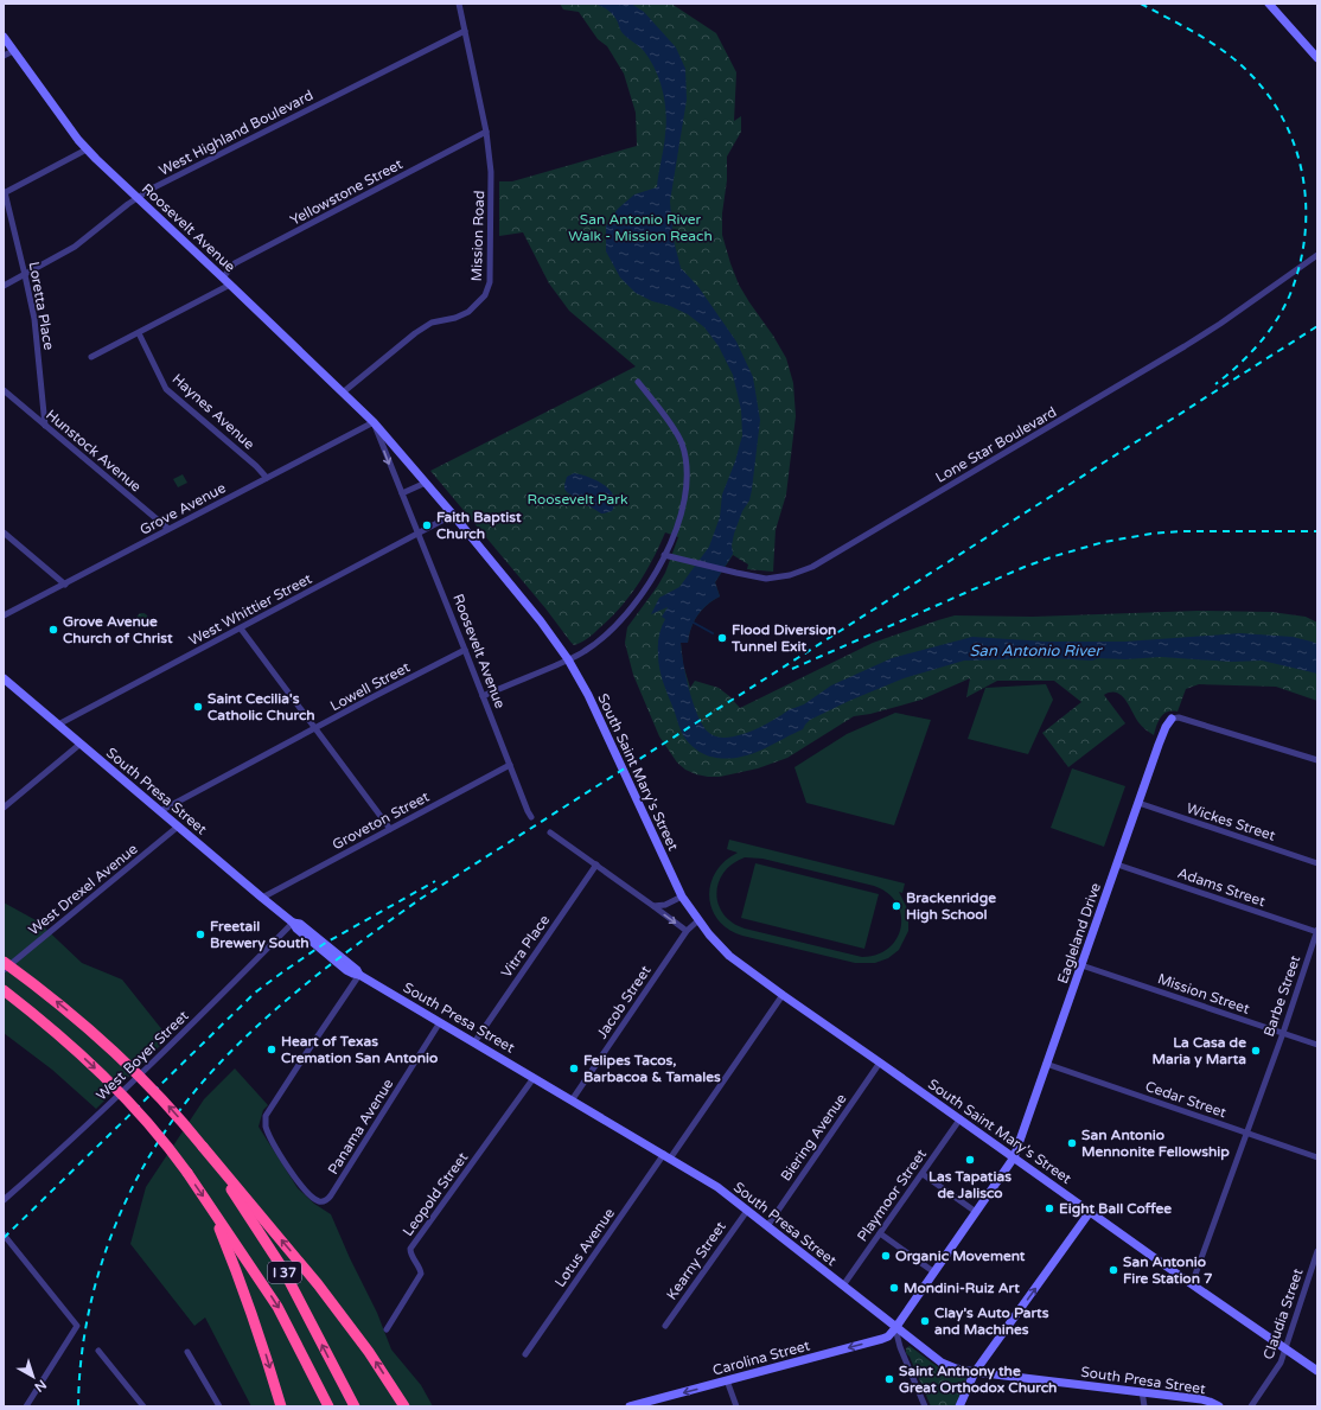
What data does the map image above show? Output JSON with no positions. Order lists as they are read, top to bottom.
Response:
{
  "streets": {
    "highway": ["I 37"],
    "main road": [
      "Roosevelt Avenue",
      "South Saint Mary's Street",
      "South Presa Street",
      "Eagleland Drive",
      "Carolina Street"
    ],
    "street": [
      "West Highland Boulevard",
      "Yellowstone Street",
      "Mission Road",
      "Loretta Place",
      "Haynes Avenue",
      "Lone Star Boulevard",
      "Hunstock Avenue",
      "Grove Avenue",
      "West Whittier Street",
      "Lowell Street",
      "Groveton Street",
      "Wickes Street",
      "Adams Street",
      "West Drexel Avenue",
      "Vitra Place",
      "Mission Street",
      "Barbe Street",
      "Jacob Street",
      "West Boyer Street",
      "Cedar Street",
      "Panama Avenue",
      "Biering Avenue",
      "Leopold Street",
      "Playmoor Street",
      "Lotus Avenue",
      "Kearny Street",
      "Claudia Street"
    ]
  },
  "crossings": [
    ["West Highland Boulevard", "Roosevelt Avenue"],
    ["West Highland Boulevard", "Mission Road"],
    ["West Highland Boulevard", "Loretta Place"],
    ["Yellowstone Street", "Roosevelt Avenue"],
    ["Yellowstone Street", "Mission Road"],
    ["Roosevelt Avenue", "Mission Road"],
    ["Roosevelt Avenue", "Grove Avenue"],
    ["Roosevelt Avenue", "West Whittier Street"],
    ["Roosevelt Avenue", "Lowell Street"],
    ["Roosevelt Avenue", "South Saint Mary's Street"],
    ["Roosevelt Avenue", "Groveton Street"],
    ["Loretta Place", "Hunstock Avenue"],
    ["Haynes Avenue", "Grove Avenue"],
    ["Hunstock Avenue", "Grove Avenue"],
    ["West Whittier Street", "South Presa Street"],
    ["Lowell Street", "South Presa Street"],
    ["South Saint Mary's Street", "Eagleland Drive"],
    ["South Saint Mary's Street", "Barbe Street"],
    ["South Saint Mary's Street", "Jacob Street"],
    ["South Saint Mary's Street", "Biering Avenue"],
    ["South Saint Mary's Street", "Playmoor Street"],
    ["South Saint Mary's Street", "Lotus Avenue"],
    ["South Saint Mary's Street", "Claudia Street"],
    ["South Presa Street", "Groveton Street"],
    ["South Presa Street", "West Drexel Avenue"],
    ["South Presa Street", "Eagleland Drive"],
    ["South Presa Street", "Vitra Place"],
    ["South Presa Street", "Jacob Street"],
    ["South Presa Street", "West Boyer Street"],
    ["South Presa Street", "Panama Avenue"],
    ["South Presa Street", "Biering Avenue"],
    ["South Presa Street", "Leopold Street"],
    ["South Presa Street", "Playmoor Street"],
    ["South Presa Street", "Lotus Avenue"],
    ["South Presa Street", "Kearny Street"],
    ["South Presa Street", "Carolina Street"],
    ["Wickes Street", "Eagleland Drive"],
    ["Adams Street", "Eagleland Drive"],
    ["Adams Street", "Barbe Street"],
    ["Eagleland Drive", "Mission Street"],
    ["Eagleland Drive", "Cedar Street"],
    ["Eagleland Drive", "Carolina Street"],
    ["Mission Street", "Barbe Street"],
    ["Barbe Street", "Cedar Street"]
  ],
  "one_way": ["Carolina Street"],
  "water": ["San Antonio River"],
  "parks": ["San Antonio River Walk - Mission Reach", "Roosevelt Park"],
  "places": [
    "Faith Baptist Church",
    "Grove Avenue Church of Christ",
    "Flood Diversion Tunnel Exit",
    "Saint Cecilia's Catholic Church",
    "Brackenridge High School",
    "Freetail Brewery South",
    "Heart of Texas Cremation San Antonio",
    "La Casa de Maria y Marta",
    "Felipes Tacos, Barbacoa & Tamales",
    "San Antonio Mennonite Fellowship",
    "Las Tapatias de Jalisco",
    "Eight Ball Coffee",
    "Organic Movement",
    "San Antonio Fire Station 7",
    "Mondini-Ruiz Art",
    "Clay's Auto Parts and Machines",
    "Saint Anthony the Great Orthodox Church"
  ],
  "north": "bottom right"
}
